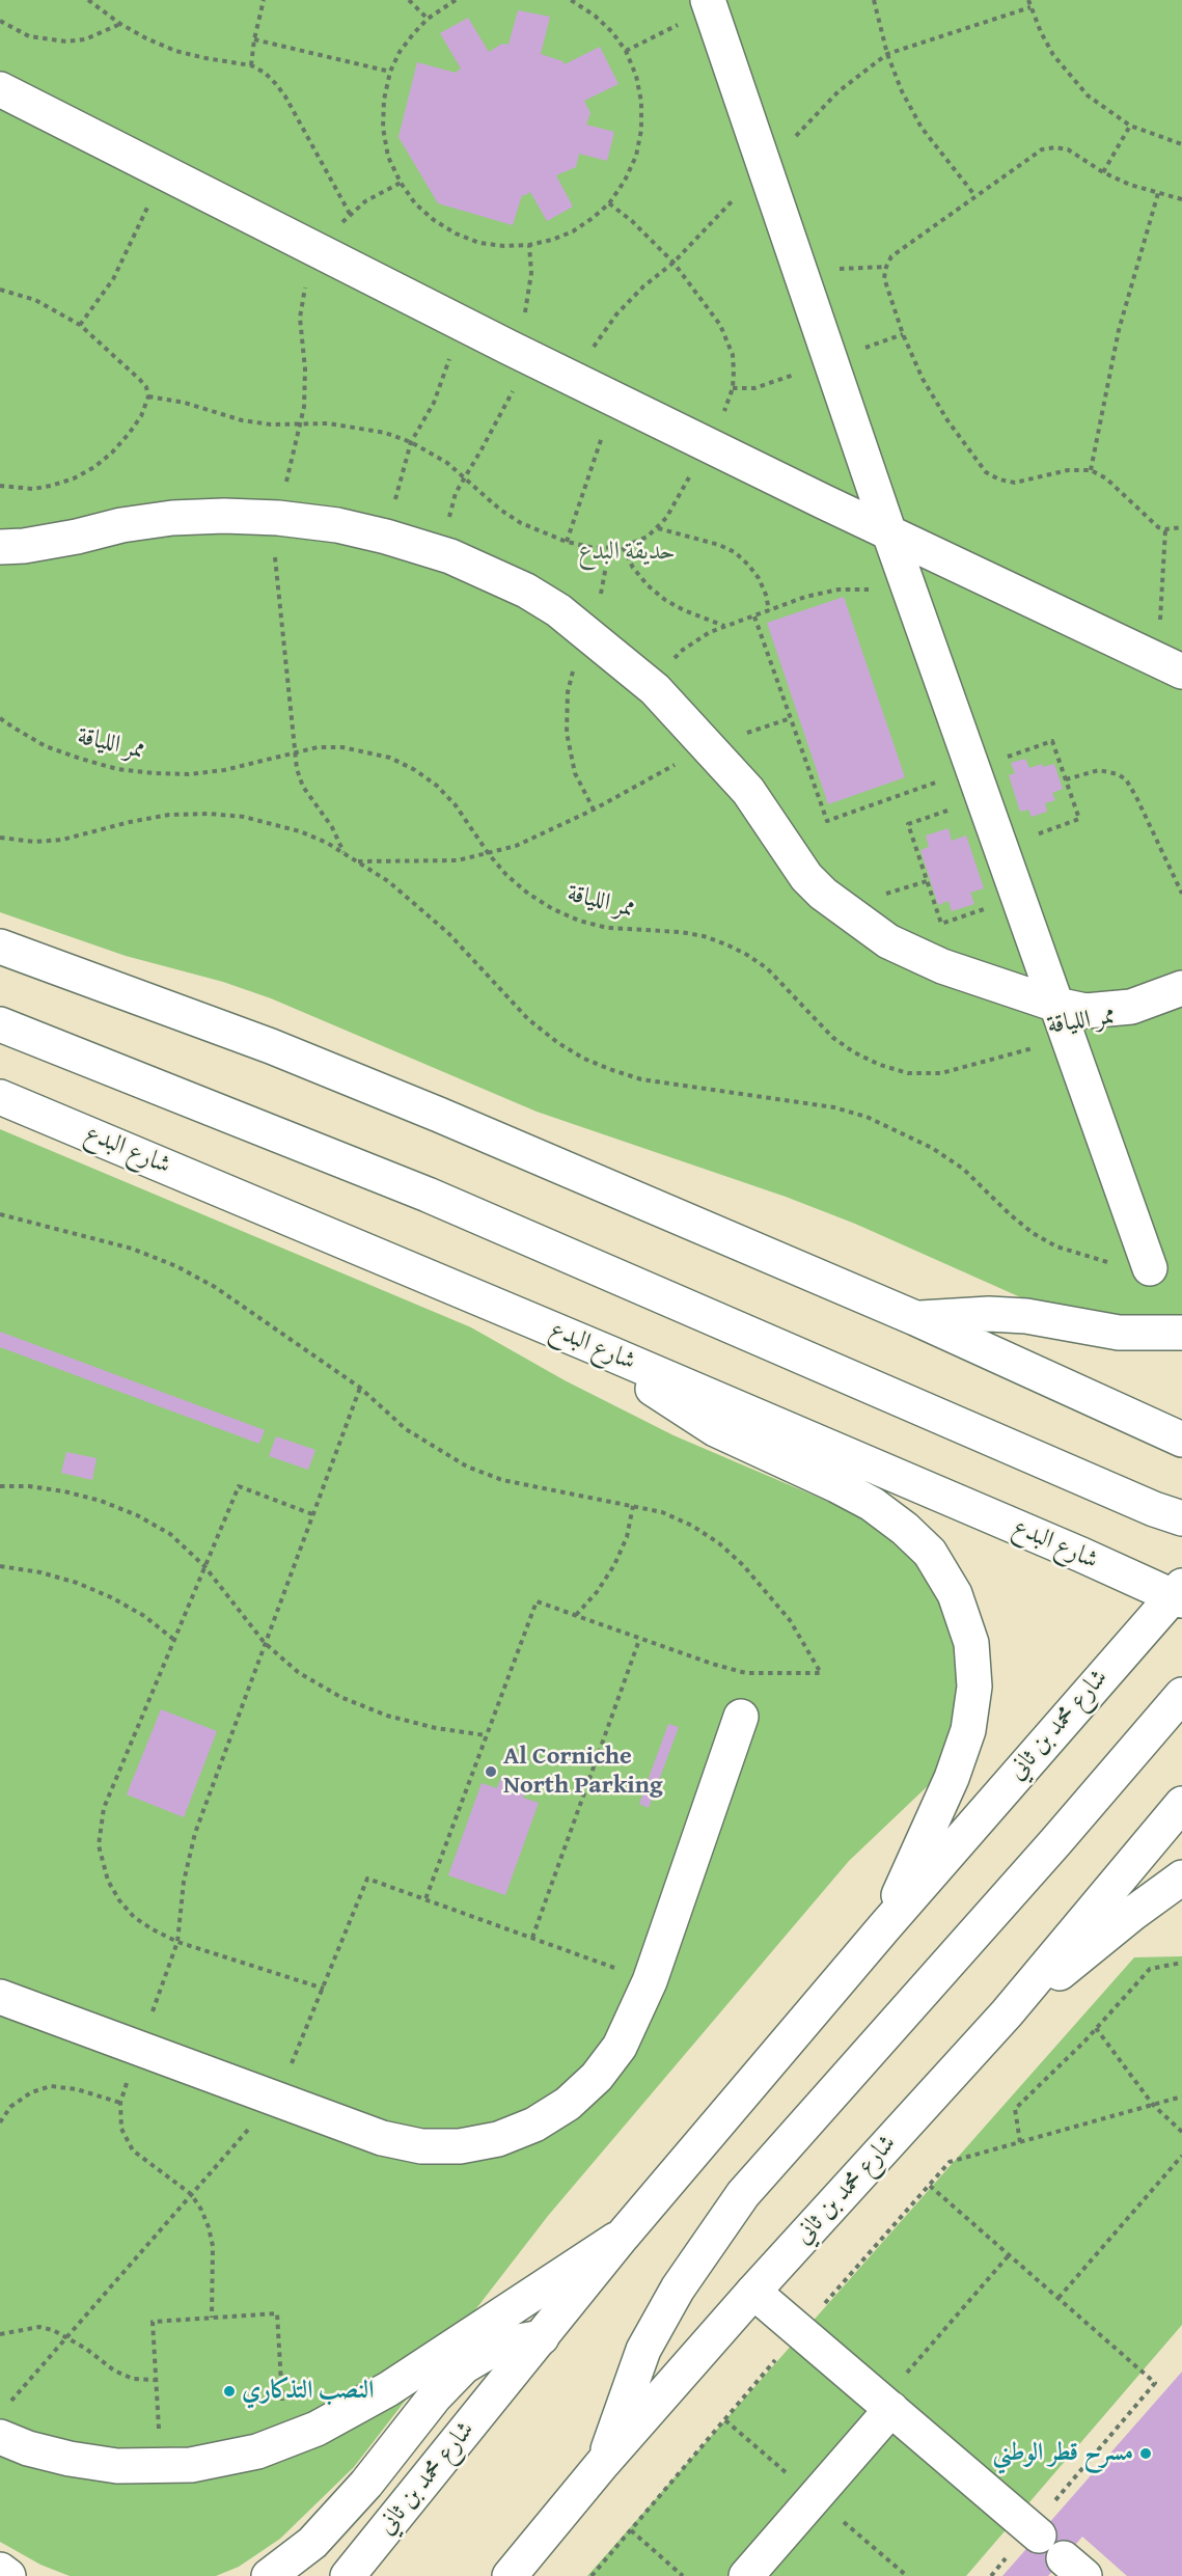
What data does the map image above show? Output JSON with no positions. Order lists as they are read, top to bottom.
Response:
{
  "streets": {
    "main road": ["شارع البدع", "شارع محمد بن ثاني"],
    "path": ["ممر اللياقة"]
  },
  "crossings": [
    ["شارع البدع", "شارع محمد بن ثاني"]
  ],
  "parks": ["حديقة البدع"],
  "places": ["Al Corniche North Parking", "النصب التذكاري", "مسرح قطر الوطني"]
}
